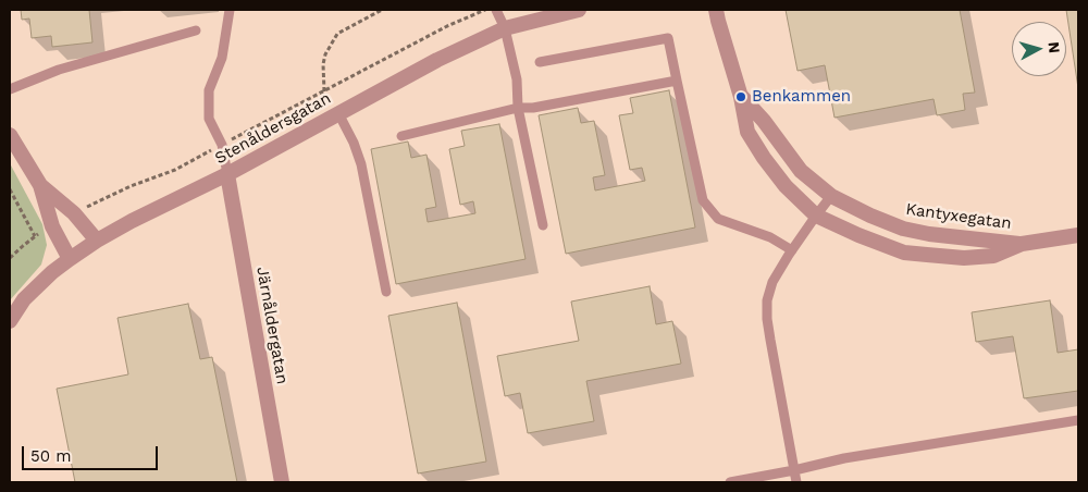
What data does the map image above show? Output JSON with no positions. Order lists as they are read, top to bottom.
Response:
{
  "streets": {
    "street": ["Stenåldersgatan", "Kantyxegatan", "Järnåldergatan"]
  },
  "crossings": [
    ["Stenåldersgatan", "Järnåldergatan"]
  ],
  "places": ["Benkammen"],
  "scale_bar": "50 m",
  "north": "right"
}
